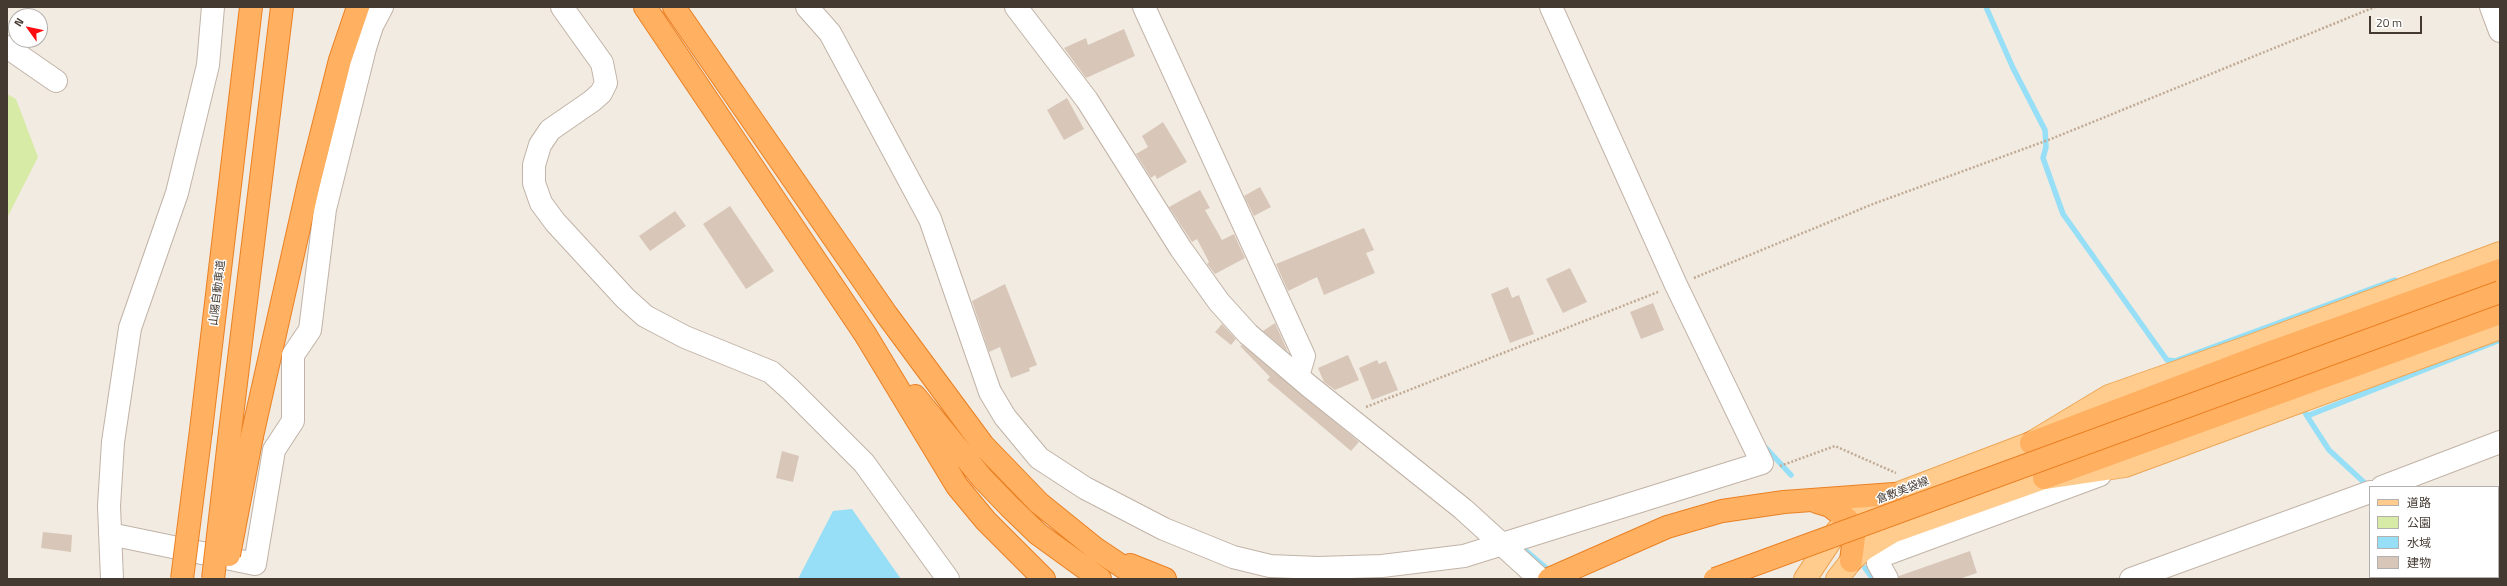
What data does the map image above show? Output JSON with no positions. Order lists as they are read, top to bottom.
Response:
{
  "streets": {
    "highway": ["山陽自動車道"],
    "main road": ["倉敷美袋線"]
  },
  "legend": [
    "道路",
    "公園",
    "水域",
    "建物"
  ],
  "scale_bar": "20 m",
  "north": "top left"
}
